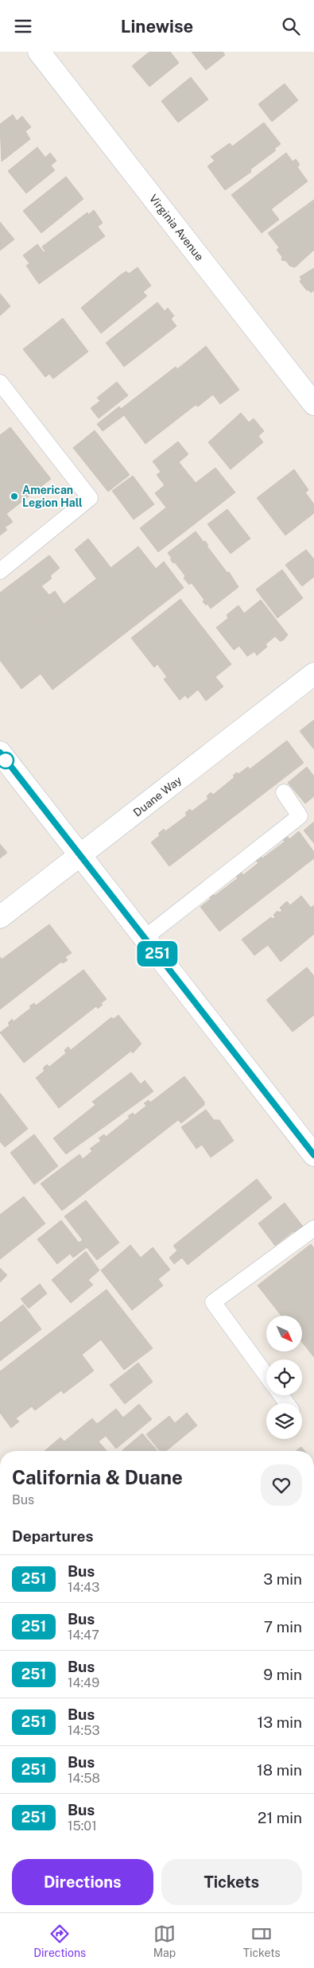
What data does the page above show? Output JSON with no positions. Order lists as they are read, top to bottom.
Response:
{
  "streets": {
    "street": ["Virginia Avenue", "Duane Way"]
  },
  "places": ["American Legion Hall"],
  "lines": ["bus line 251"],
  "north": "bottom right",
  "page": {
    "header": "Linewise",
    "on_map": "251",
    "heading": [
      ["California & Duane", "Bus"],
      "Departures"
    ],
    "list": [
      {
        "mark": "251",
        "name": "Bus",
        "note": "14:43",
        "value": "3 min"
      },
      {
        "mark": "251",
        "name": "Bus",
        "note": "14:47",
        "value": "7 min"
      },
      {
        "mark": "251",
        "name": "Bus",
        "note": "14:49",
        "value": "9 min"
      },
      {
        "mark": "251",
        "name": "Bus",
        "note": "14:53",
        "value": "13 min"
      },
      {
        "mark": "251",
        "name": "Bus",
        "note": "14:58",
        "value": "18 min"
      },
      {
        "mark": "251",
        "name": "Bus",
        "note": "15:01",
        "value": "21 min"
      }
    ],
    "buttons": ["Directions", "Tickets"],
    "tabs": ["Directions", "Map", "Tickets"]
  }
}
